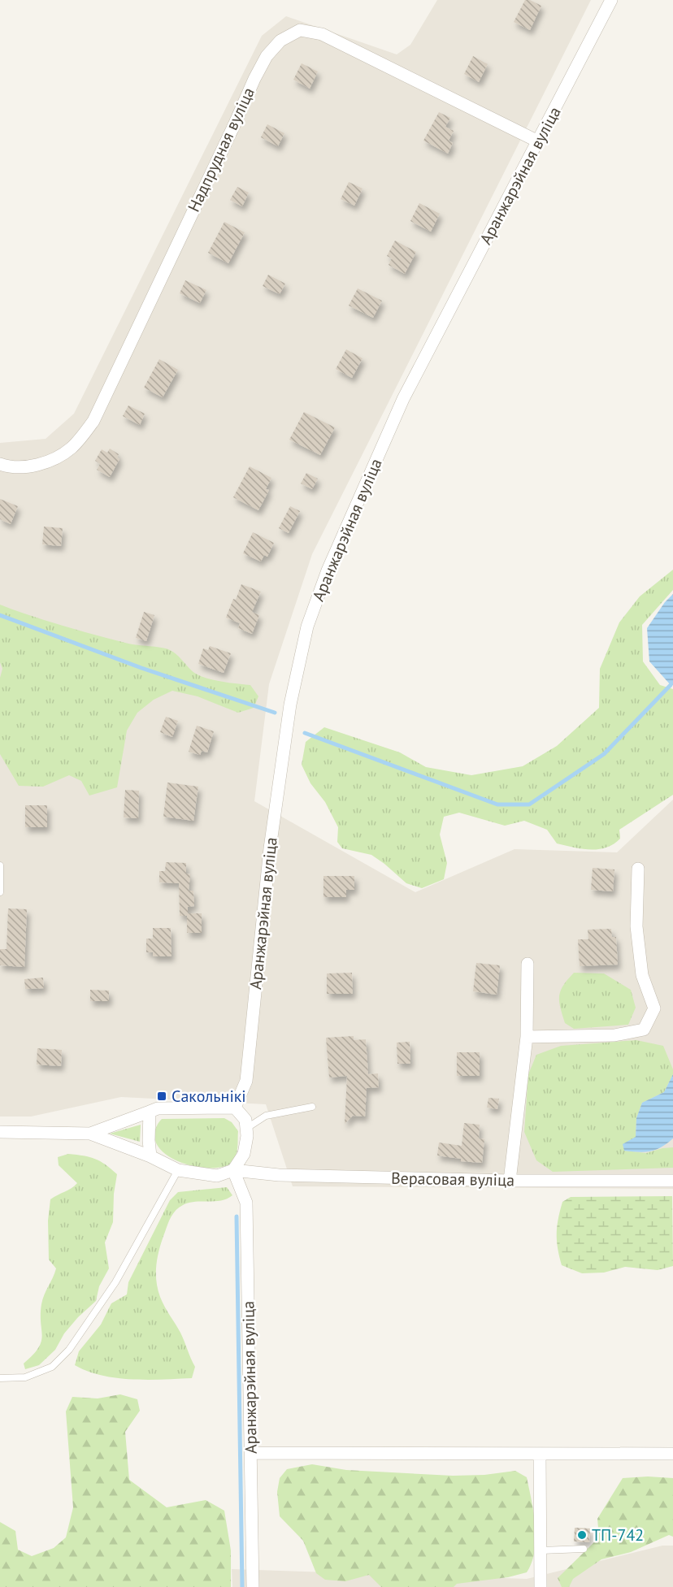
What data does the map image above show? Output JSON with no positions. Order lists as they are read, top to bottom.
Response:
{
  "streets": {
    "street": ["Надпрудная вуліца", "Аранжарэйная вуліца", "Верасовая вуліца"]
  },
  "crossings": [
    ["Надпрудная вуліца", "Аранжарэйная вуліца"],
    ["Аранжарэйная вуліца", "Верасовая вуліца"]
  ],
  "places": {
    "transit": ["Сакольнікі"],
    "other": ["ТП-742"]
  }
}
